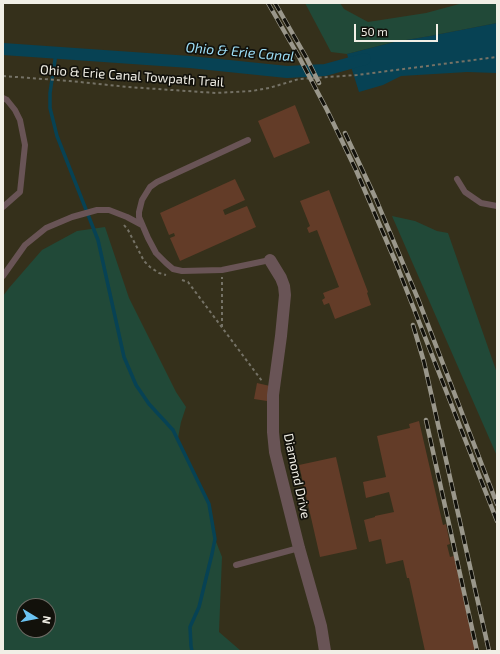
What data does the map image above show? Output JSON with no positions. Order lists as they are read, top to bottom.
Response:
{
  "streets": {
    "street": ["Diamond Drive"],
    "path": ["Ohio & Erie Canal Towpath Trail"]
  },
  "water": ["Ohio & Erie Canal"],
  "scale_bar": "50 m",
  "north": "right"
}
